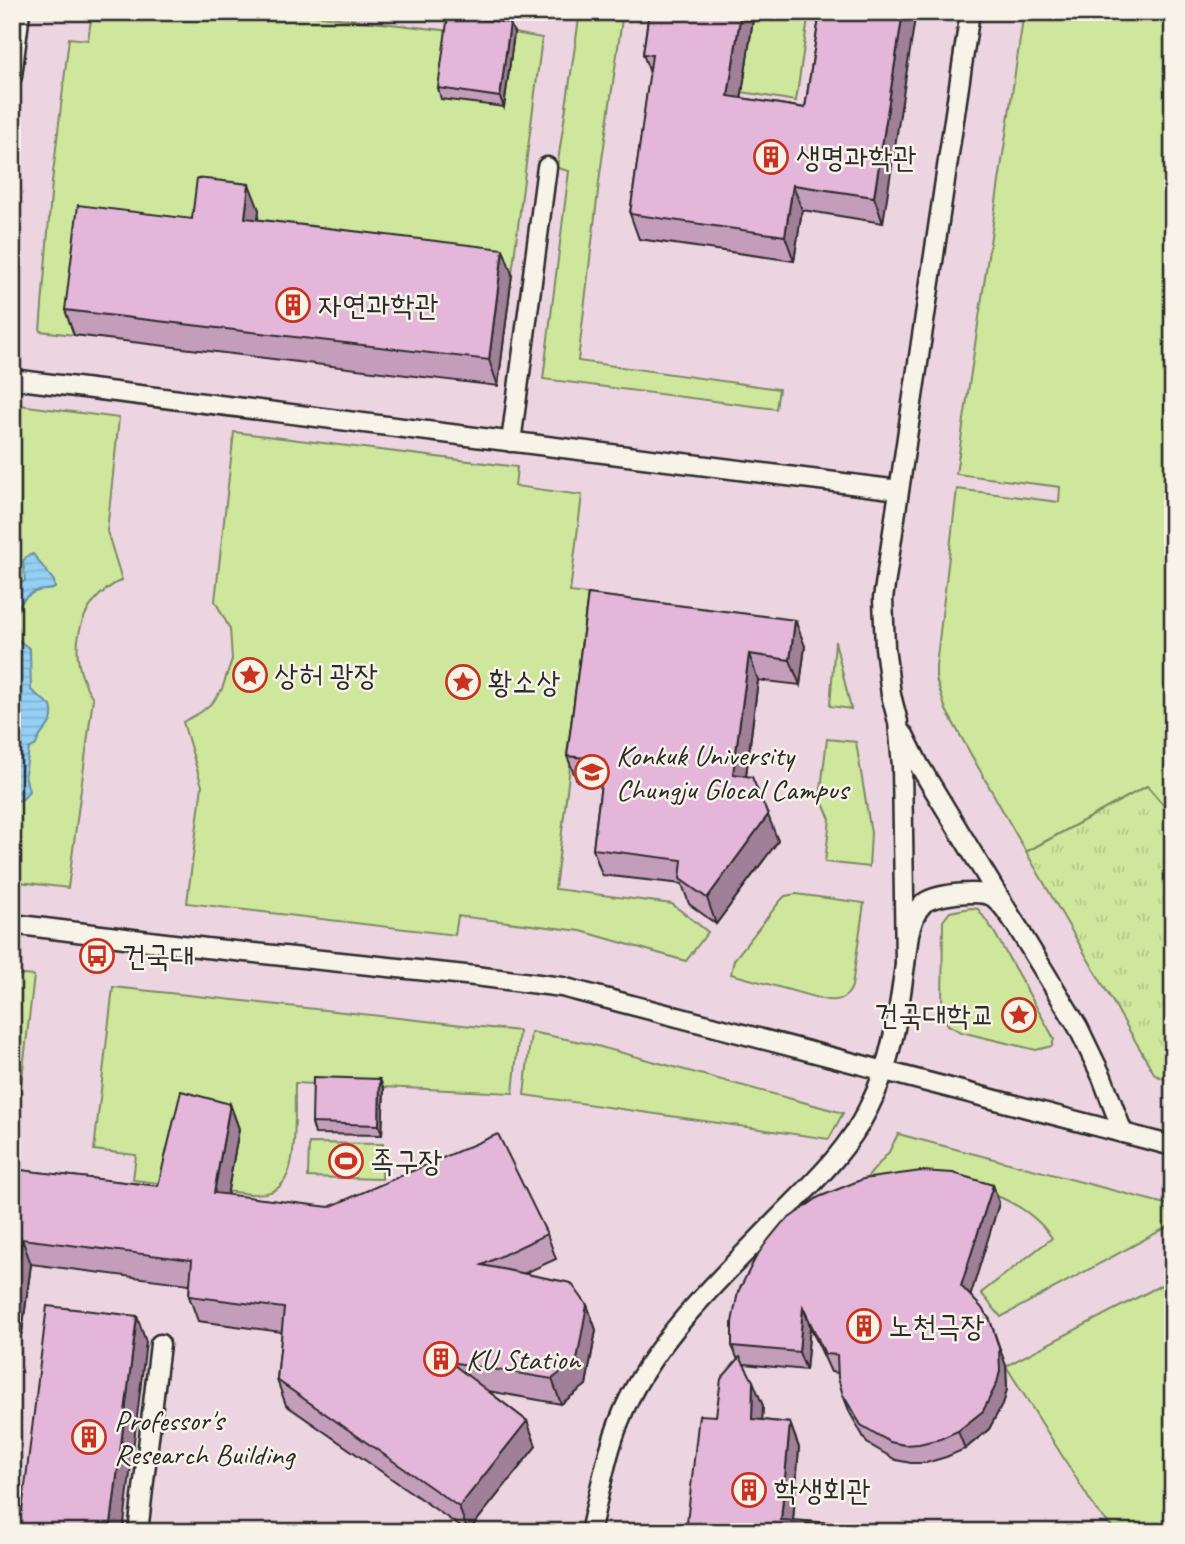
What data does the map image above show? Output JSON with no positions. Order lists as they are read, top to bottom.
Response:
{
  "places": {
    "building": [
      "생명과학관",
      "자연과학관",
      "노천극장",
      "KU Station",
      "Professor's Research Building",
      "학생회관"
    ],
    "place": ["상허 광장", "황소상", "건국대학교"],
    "school or university": ["Konkuk University Chungju Glocal Campus"],
    "bus stop": ["건국대"],
    "sports": ["족구장"]
  }
}
